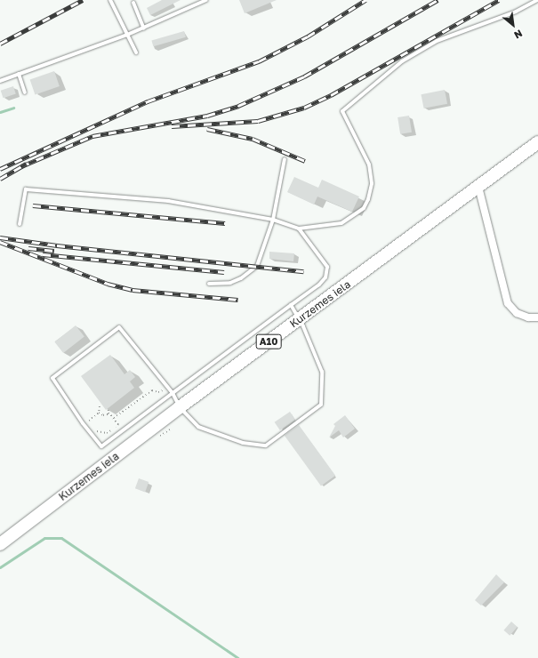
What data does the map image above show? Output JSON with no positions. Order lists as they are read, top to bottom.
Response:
{
  "streets": {
    "highway": ["Kurzemes iela", "A10"]
  },
  "north": "bottom right"
}
